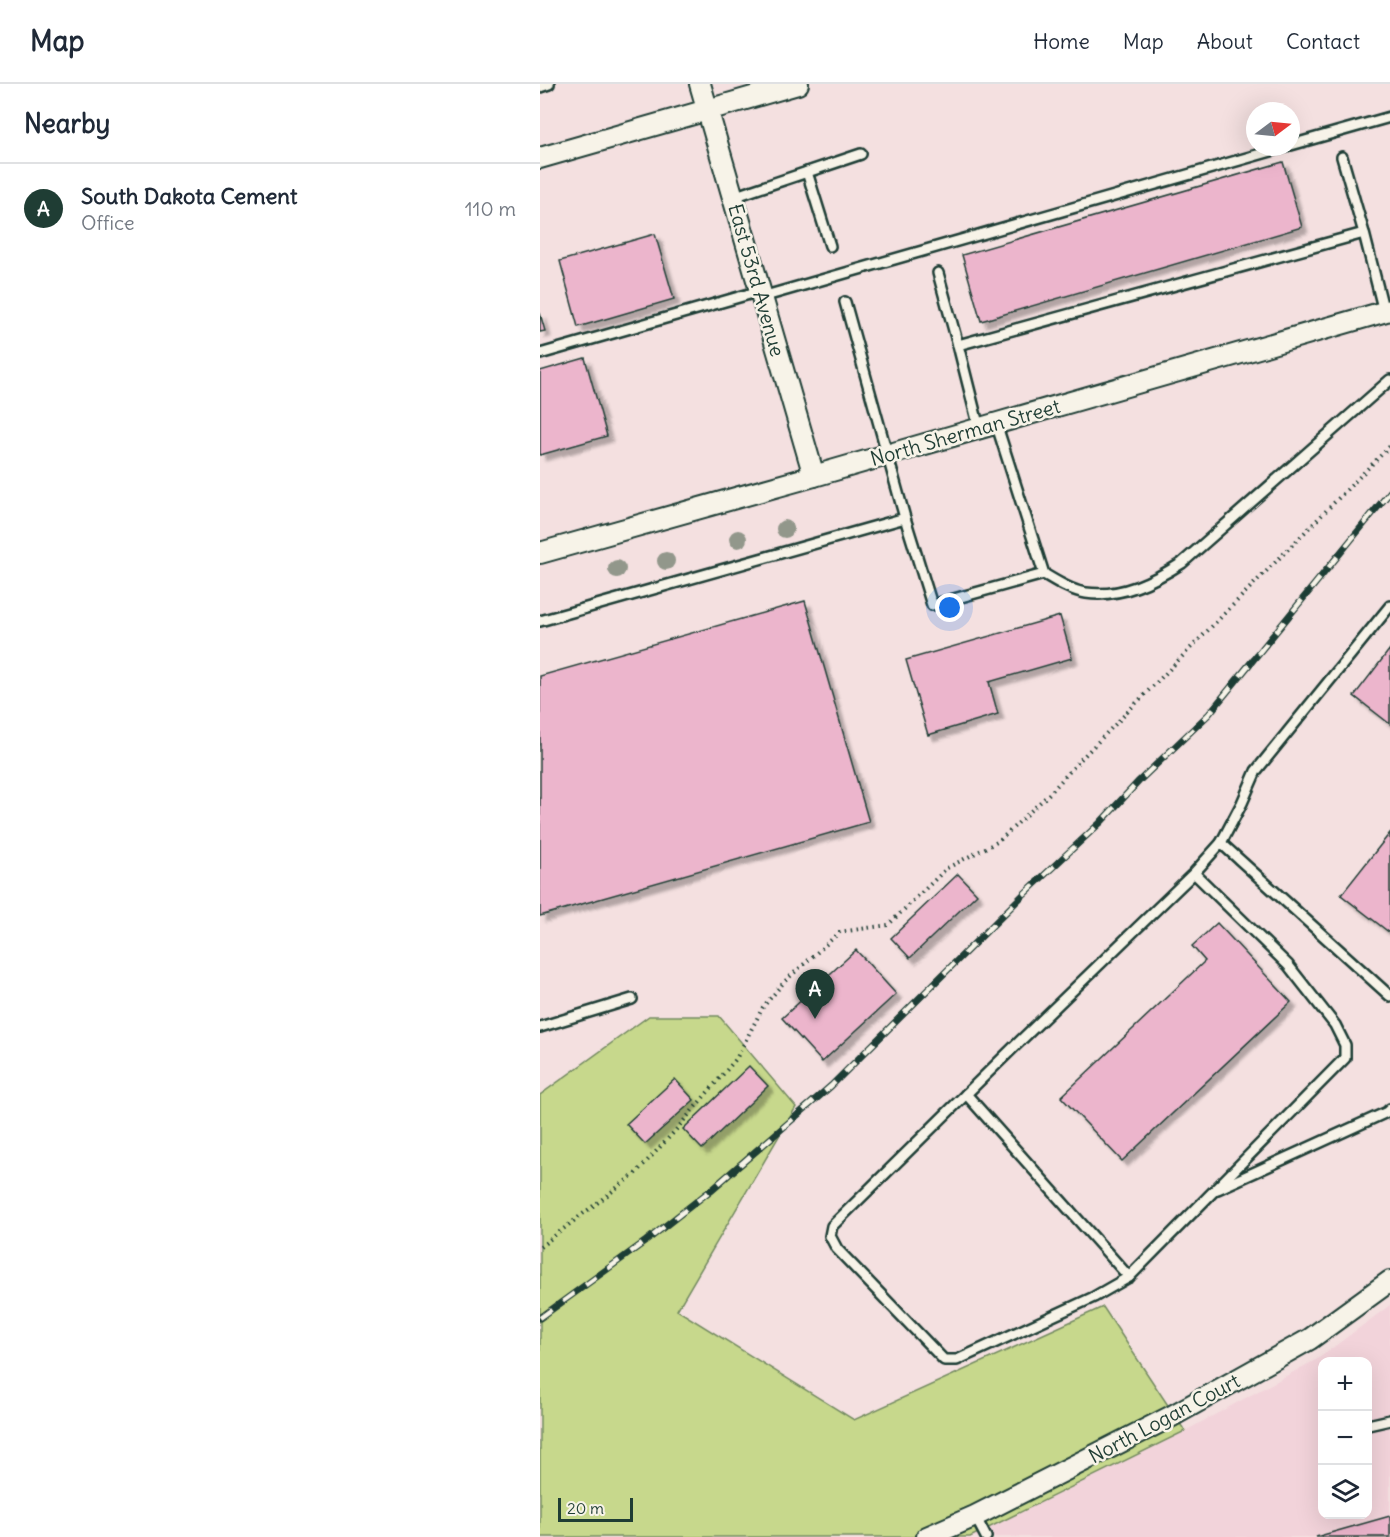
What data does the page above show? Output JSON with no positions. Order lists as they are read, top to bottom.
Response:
{
  "streets": {
    "street": ["East 53rd Avenue", "North Sherman Street", "North Logan Court"]
  },
  "crossings": [
    ["East 53rd Avenue", "North Sherman Street"]
  ],
  "scale_bar": "20 m",
  "north": "right",
  "page": {
    "header": "Map",
    "nav": [
      "Home",
      "Map",
      "About",
      "Contact"
    ],
    "heading": "Nearby",
    "list": [
      {
        "mark": "A",
        "name": "South Dakota Cement",
        "note": "Office",
        "value": "110 m"
      }
    ],
    "pins": "A",
    "map_buttons": ["+", "−"],
    "scale": "20 m"
  }
}
